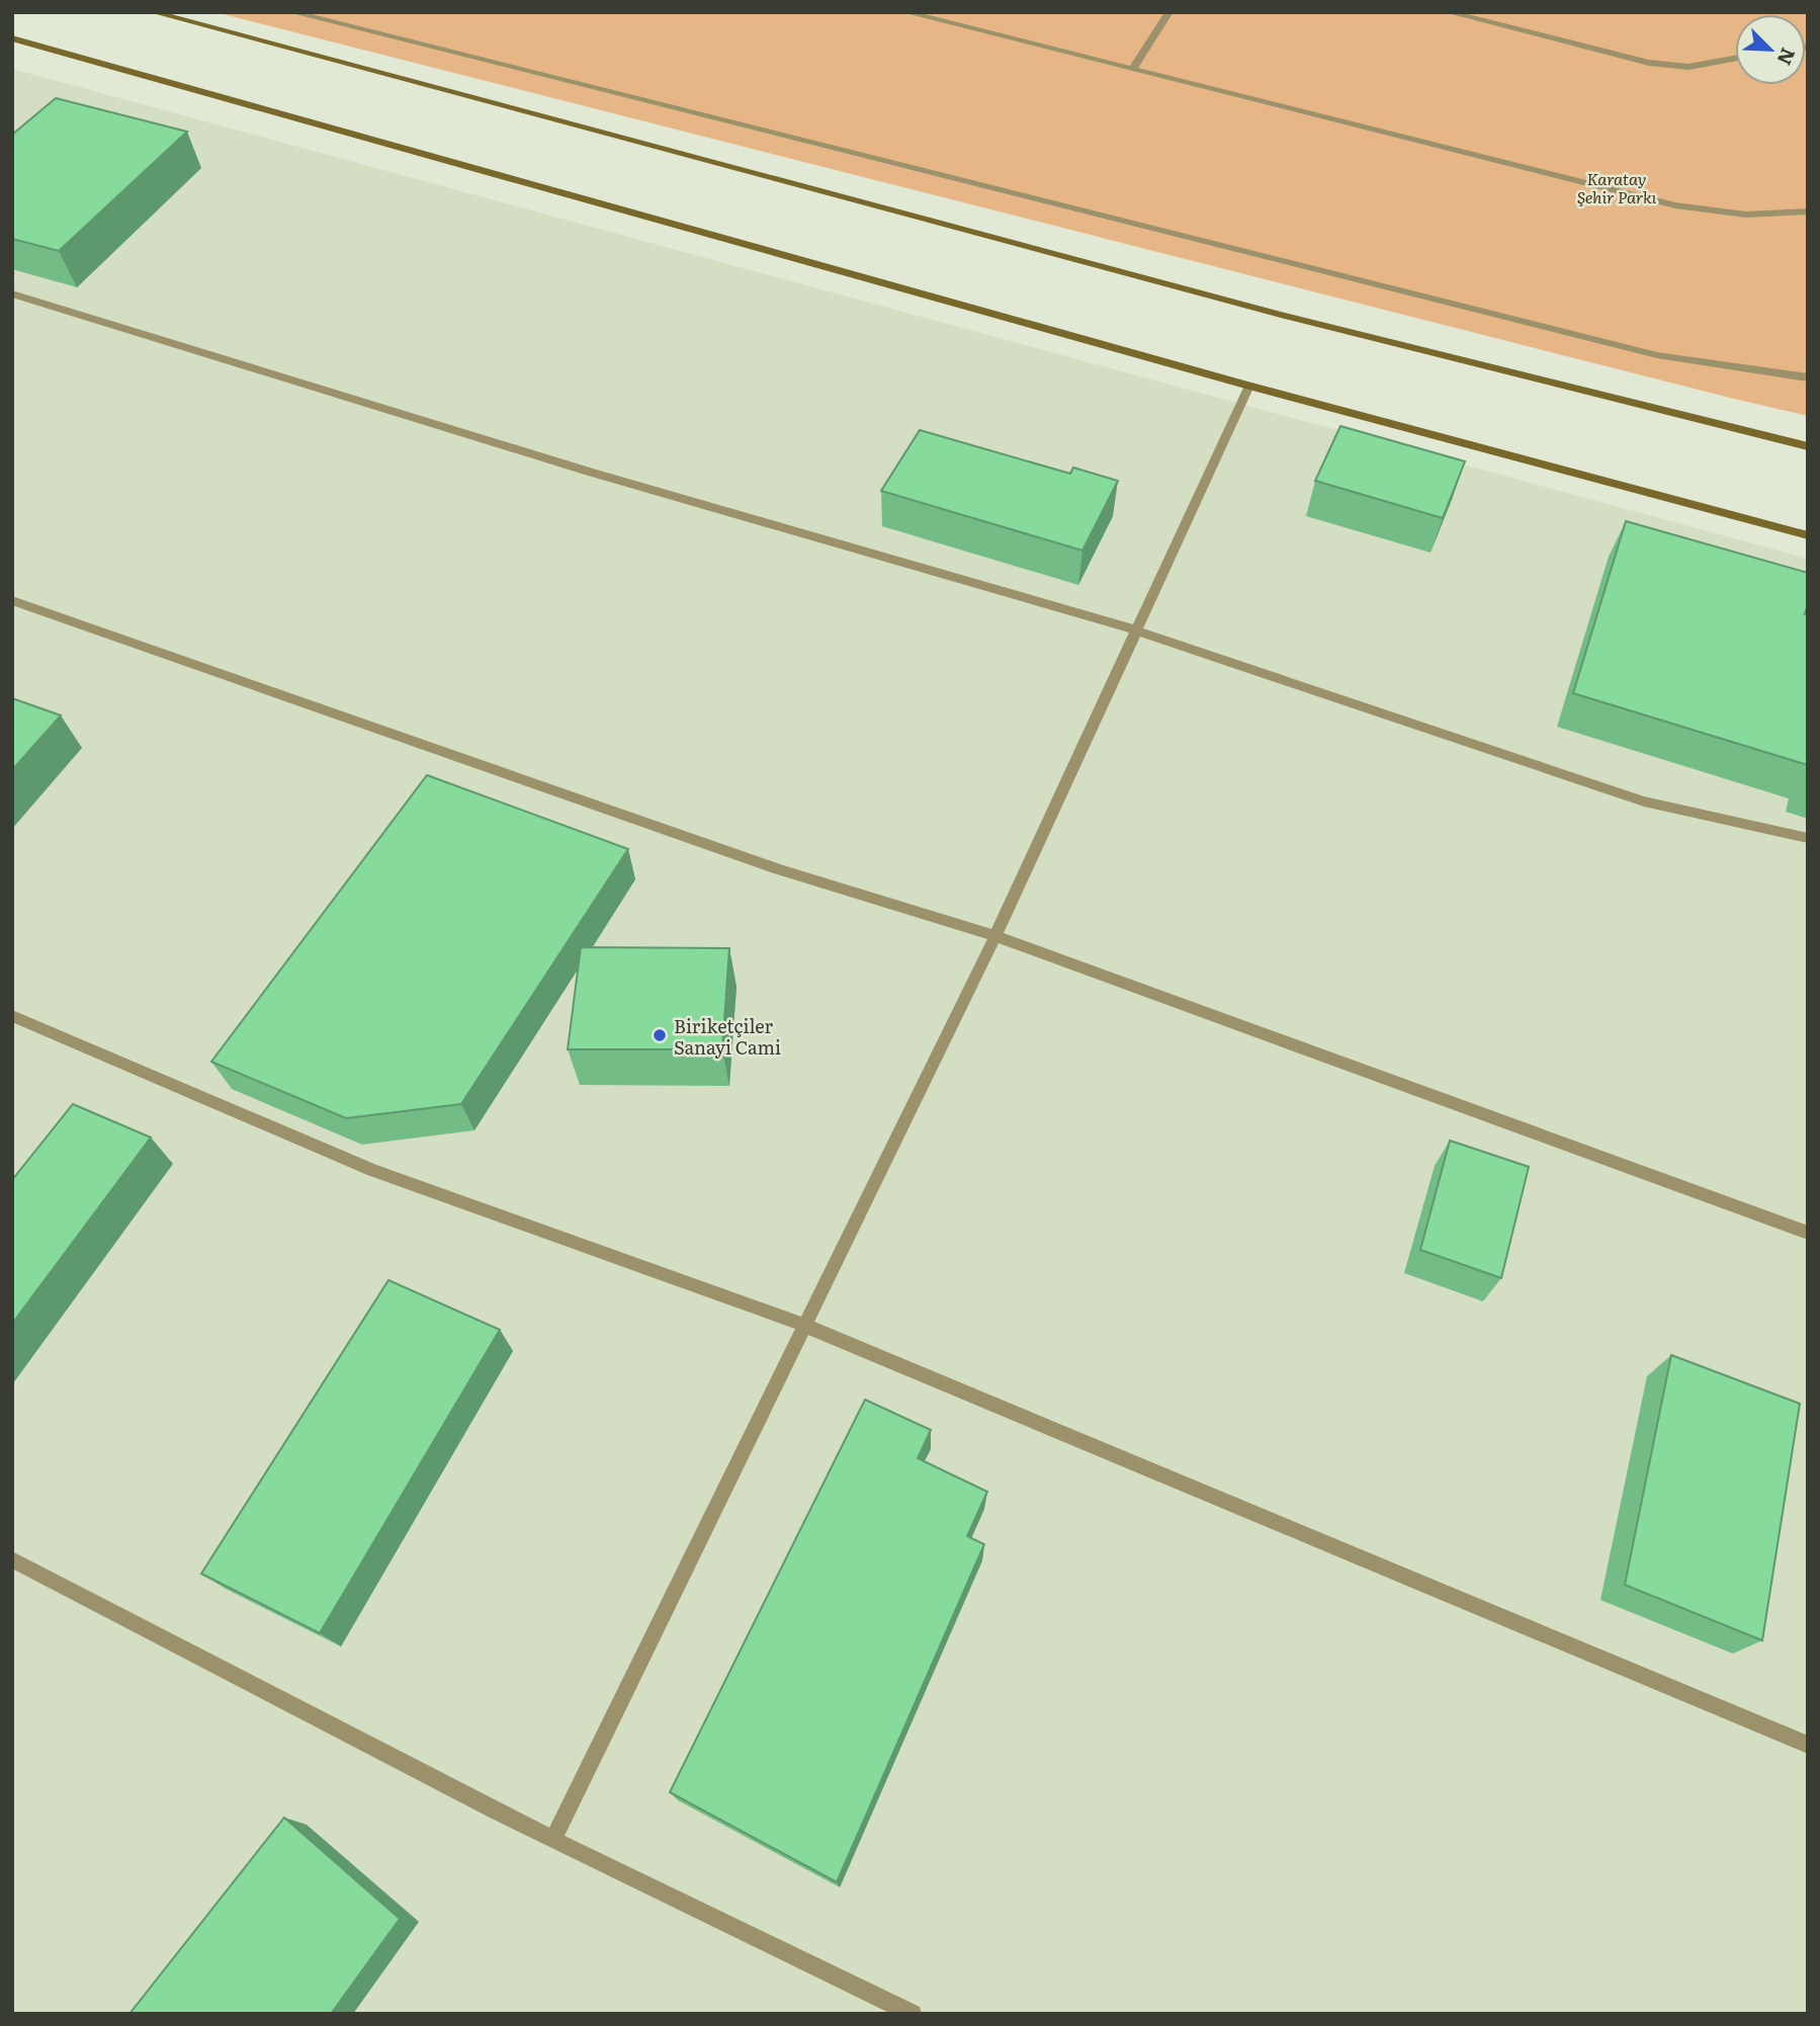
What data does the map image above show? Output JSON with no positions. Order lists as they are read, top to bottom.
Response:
{
  "parks": ["Karatay Şehir Parkı"],
  "places": ["Biriketçiler Sanayi Cami"],
  "north": "bottom right"
}
